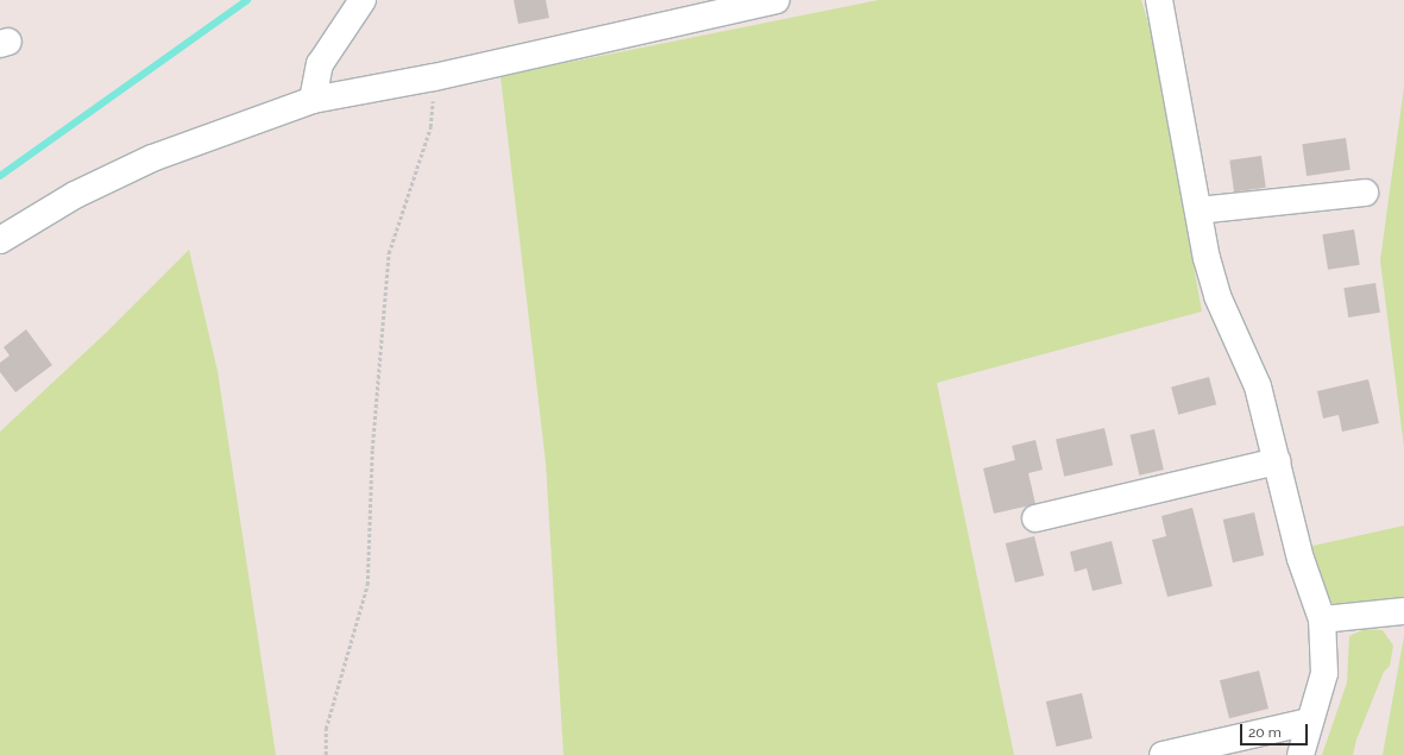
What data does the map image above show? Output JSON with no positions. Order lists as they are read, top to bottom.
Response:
{
  "scale_bar": "20 m"
}
